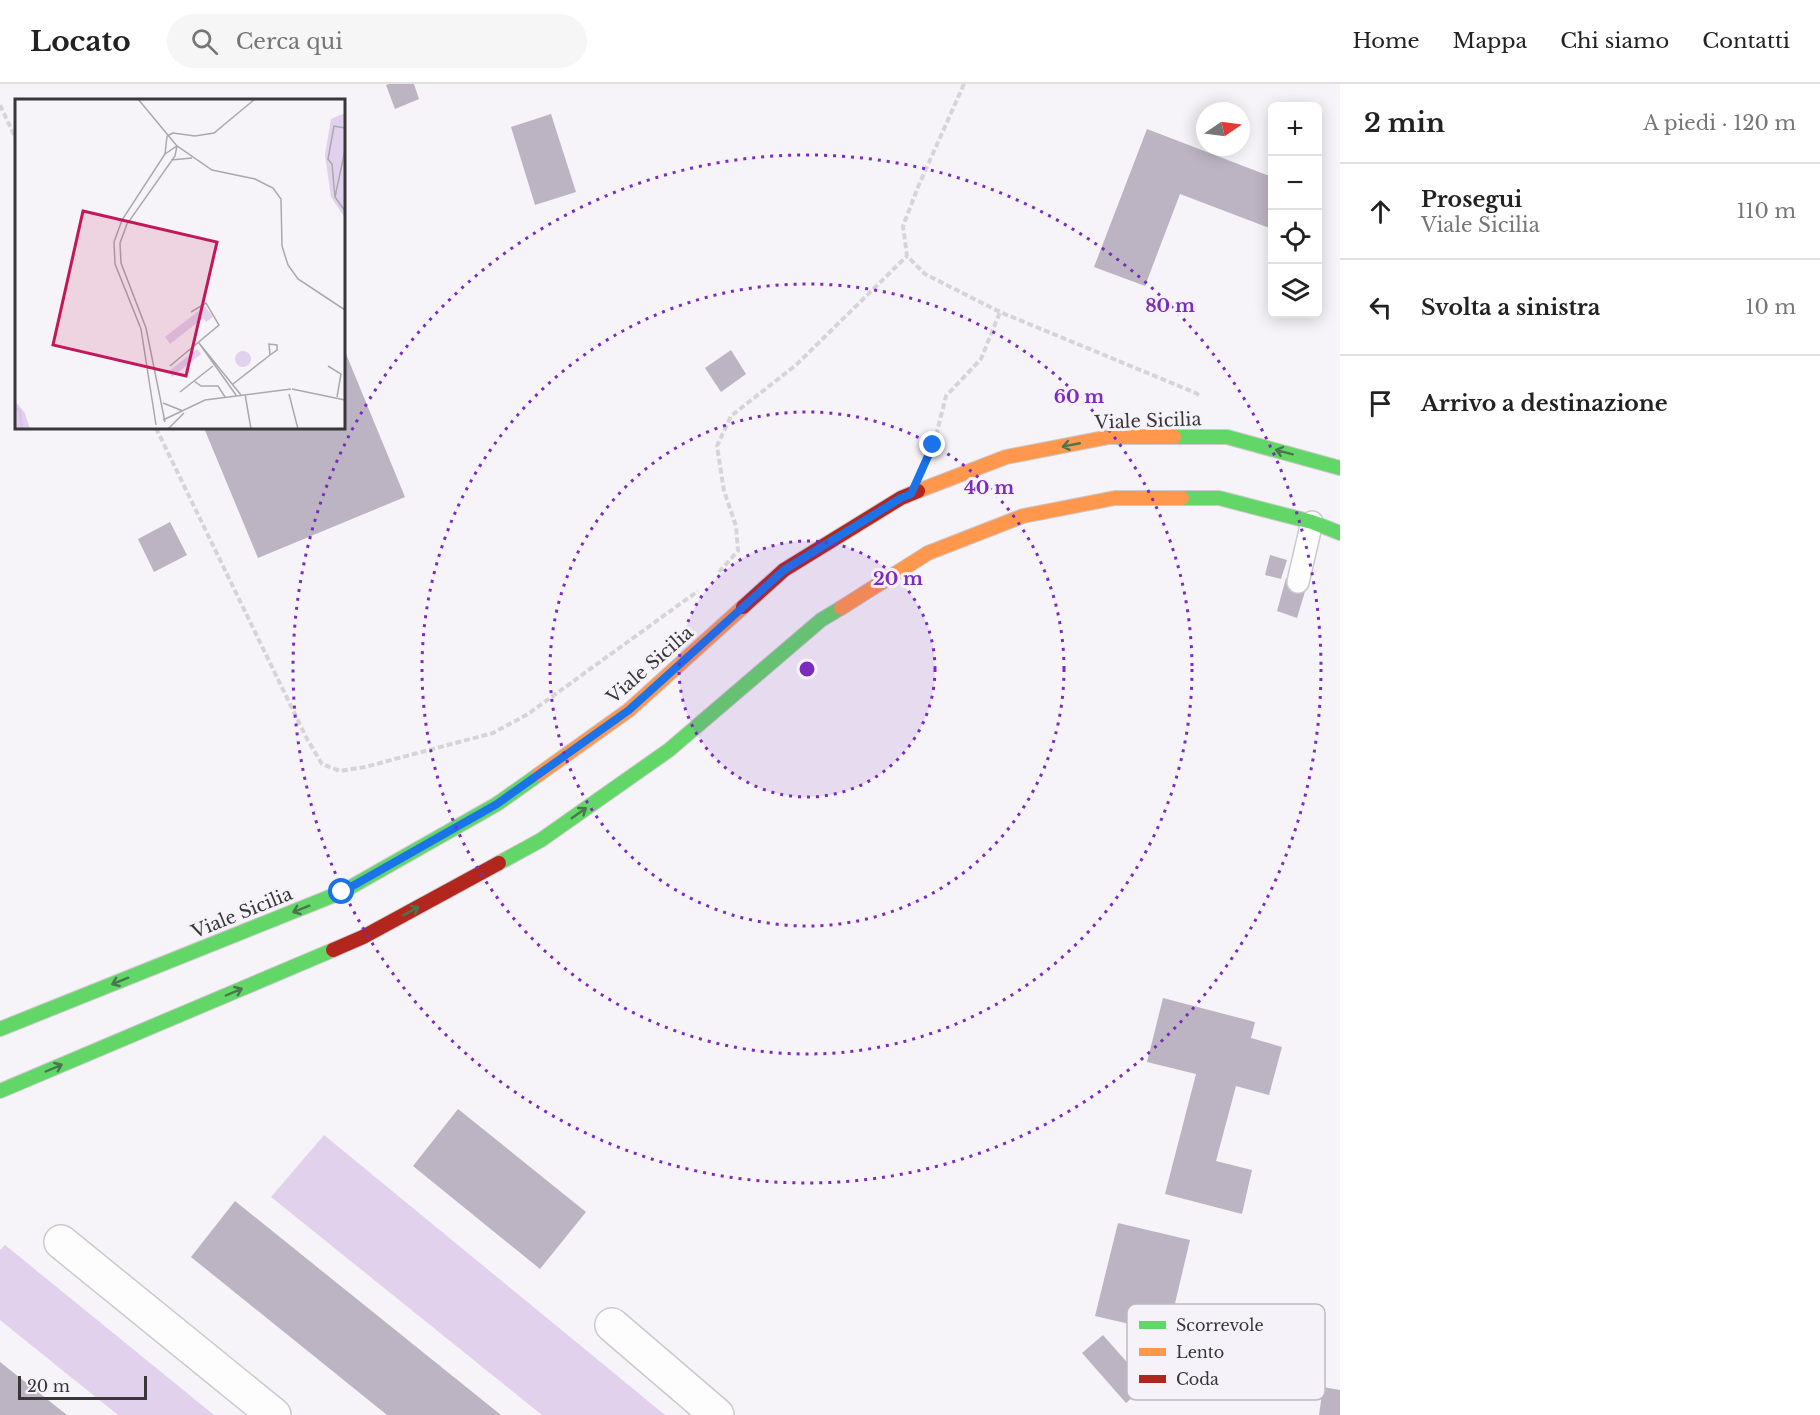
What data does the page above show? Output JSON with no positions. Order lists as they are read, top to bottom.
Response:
{
  "streets": {
    "main road": ["Viale Sicilia"]
  },
  "legend": ["Scorrevole", "Lento", "Coda"],
  "scale_bar": "20 m",
  "north": "right",
  "page": {
    "header": "Locato",
    "search": "Cerca qui",
    "nav": [
      "Home",
      "Mappa",
      "Chi siamo",
      "Contatti"
    ],
    "heading": ["2 min", "A piedi · 120 m"],
    "map_buttons": ["+", "−"],
    "list": [
      ["Prosegui", "Viale Sicilia", "110 m"],
      ["Svolta a sinistra", "10 m"],
      "Arrivo a destinazione"
    ],
    "scale": "20 m"
  },
  "rings": [
    "80 m",
    "60 m",
    "40 m",
    "20 m"
  ]
}
